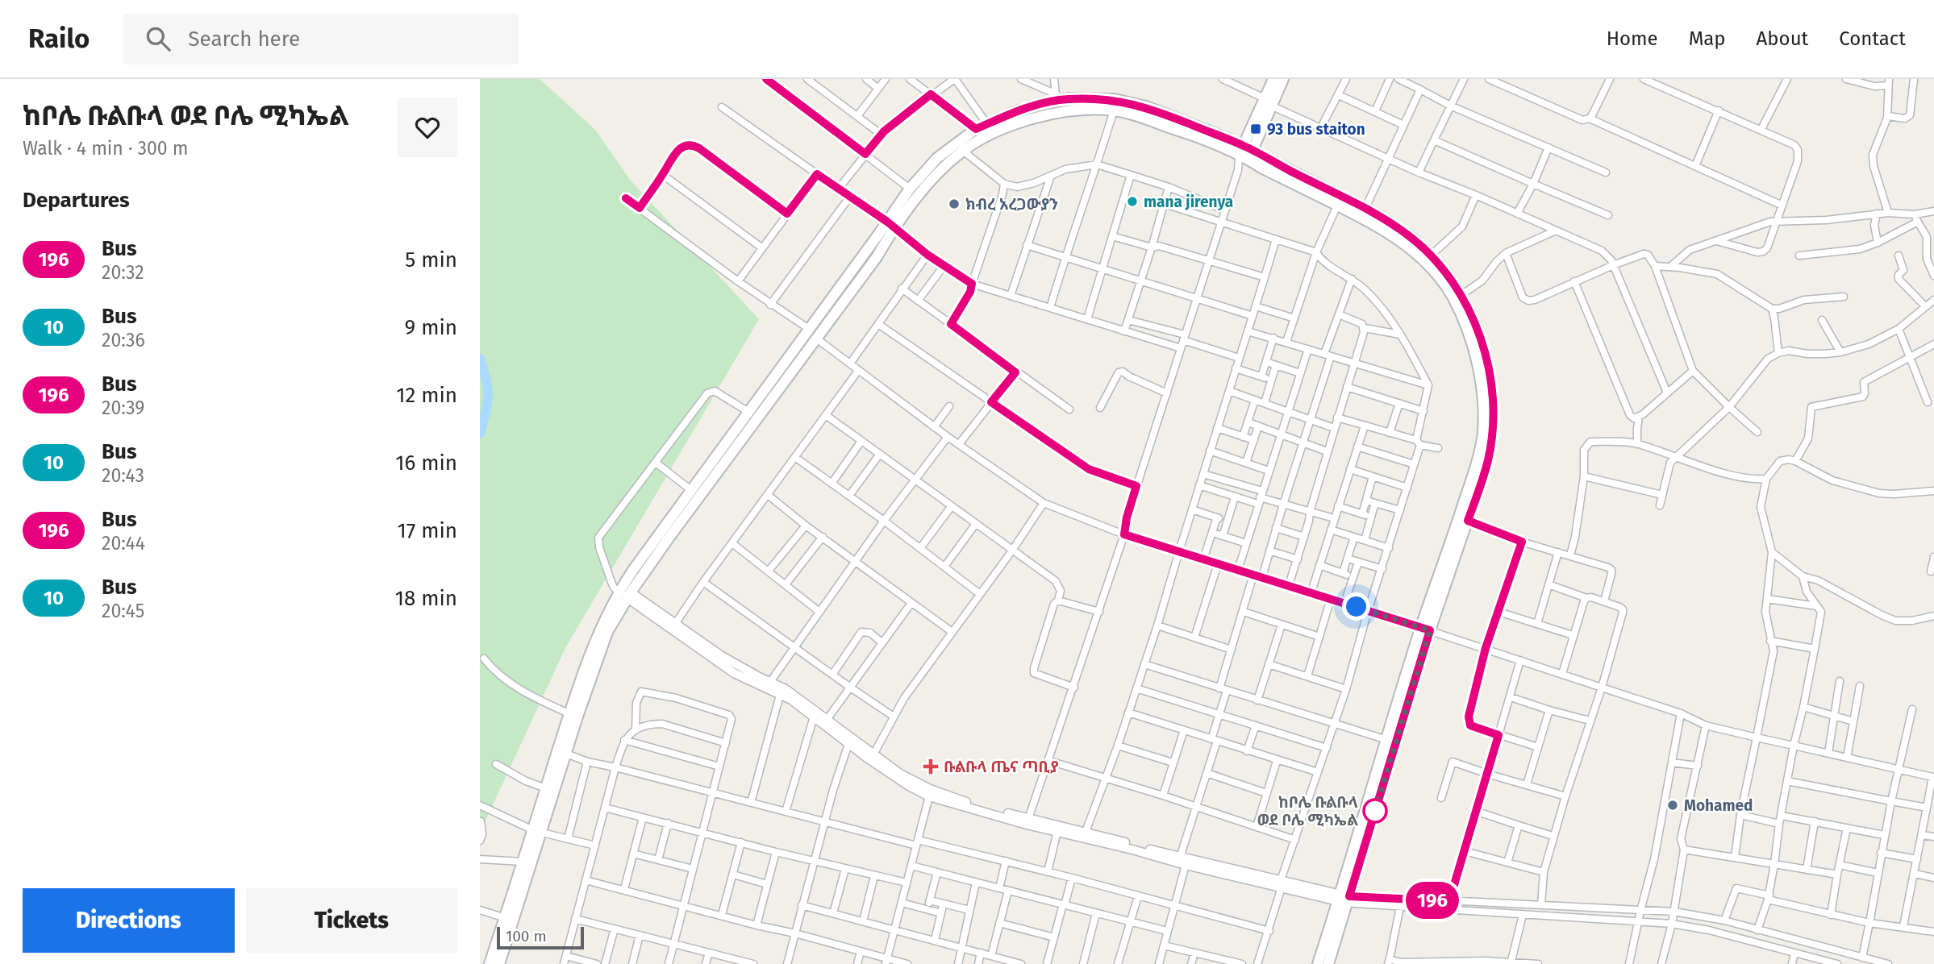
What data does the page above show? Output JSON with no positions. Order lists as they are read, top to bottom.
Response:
{
  "places": {
    "transit": ["93 bus staiton"],
    "other": [
      "mana jirenya",
      "ክብረ አረጋውያን",
      "Mohamed",
      "ከቦሌ ቡልቡላ ወደ ቦሌ ሚካኤል"
    ],
    "health": ["ቡልቡላ ጤና ጣቢያ"]
  },
  "lines": ["bus line 196"],
  "scale_bar": "100 m",
  "page": {
    "header": "Railo",
    "search": "Search here",
    "nav": [
      "Home",
      "Map",
      "About",
      "Contact"
    ],
    "heading": [
      ["ከቦሌ ቡልቡላ ወደ ቦሌ ሚካኤል", "Walk · 4 min · 300 m"],
      "Departures"
    ],
    "on_map": "196",
    "list": [
      {
        "mark": "196",
        "name": "Bus",
        "note": "20:32",
        "value": "5 min"
      },
      {
        "mark": "10",
        "name": "Bus",
        "note": "20:36",
        "value": "9 min"
      },
      {
        "mark": "196",
        "name": "Bus",
        "note": "20:39",
        "value": "12 min"
      },
      {
        "mark": "10",
        "name": "Bus",
        "note": "20:43",
        "value": "16 min"
      },
      {
        "mark": "196",
        "name": "Bus",
        "note": "20:44",
        "value": "17 min"
      },
      {
        "mark": "10",
        "name": "Bus",
        "note": "20:45",
        "value": "18 min"
      }
    ],
    "buttons": ["Directions", "Tickets"],
    "scale": "100 m"
  }
}
